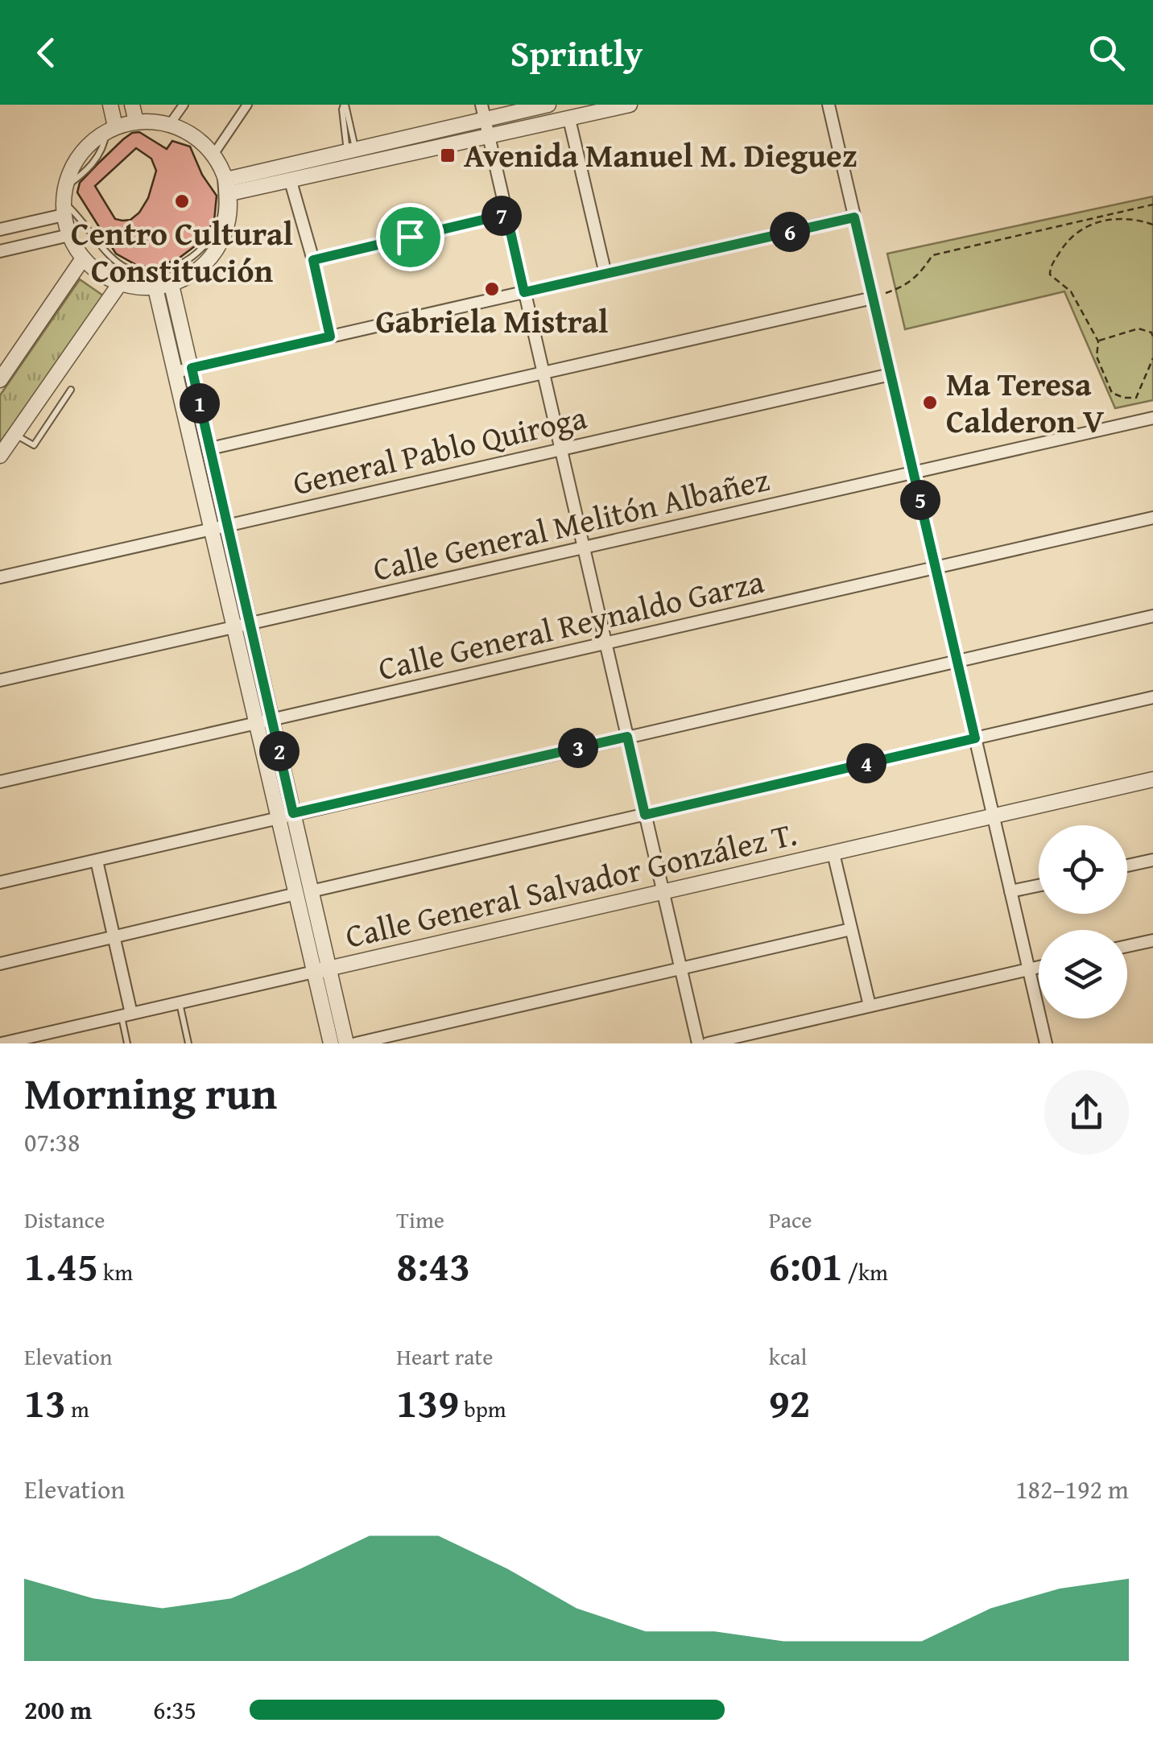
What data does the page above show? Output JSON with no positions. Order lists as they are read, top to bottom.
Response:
{
  "streets": {
    "street": [
      "General Pablo Quiroga",
      "Calle General Melitón Albañez",
      "Calle General Reynaldo Garza",
      "Calle General Salvador González T."
    ]
  },
  "places": {
    "transit": ["Avenida Manuel M. Dieguez"],
    "other": ["Centro Cultural Constitución", "Gabriela Mistral", "Ma Teresa Calderon V"]
  },
  "page": {
    "header": "Sprintly",
    "pins": [
      "7",
      "6",
      "1",
      "5",
      "3",
      "2",
      "4"
    ],
    "heading": ["Morning run", "07:38"],
    "stats": [
      ["Distance", "1.45 km"],
      ["Time", "8:43"],
      ["Pace", "6:01 /km"],
      ["Elevation", "13 m"],
      ["Heart rate", "139 bpm"],
      ["kcal", "92"]
    ],
    "chart": ["Elevation", "182–192 m"],
    "list": [
      {
        "name": "200 m",
        "note": "6:35"
      }
    ]
  }
}
